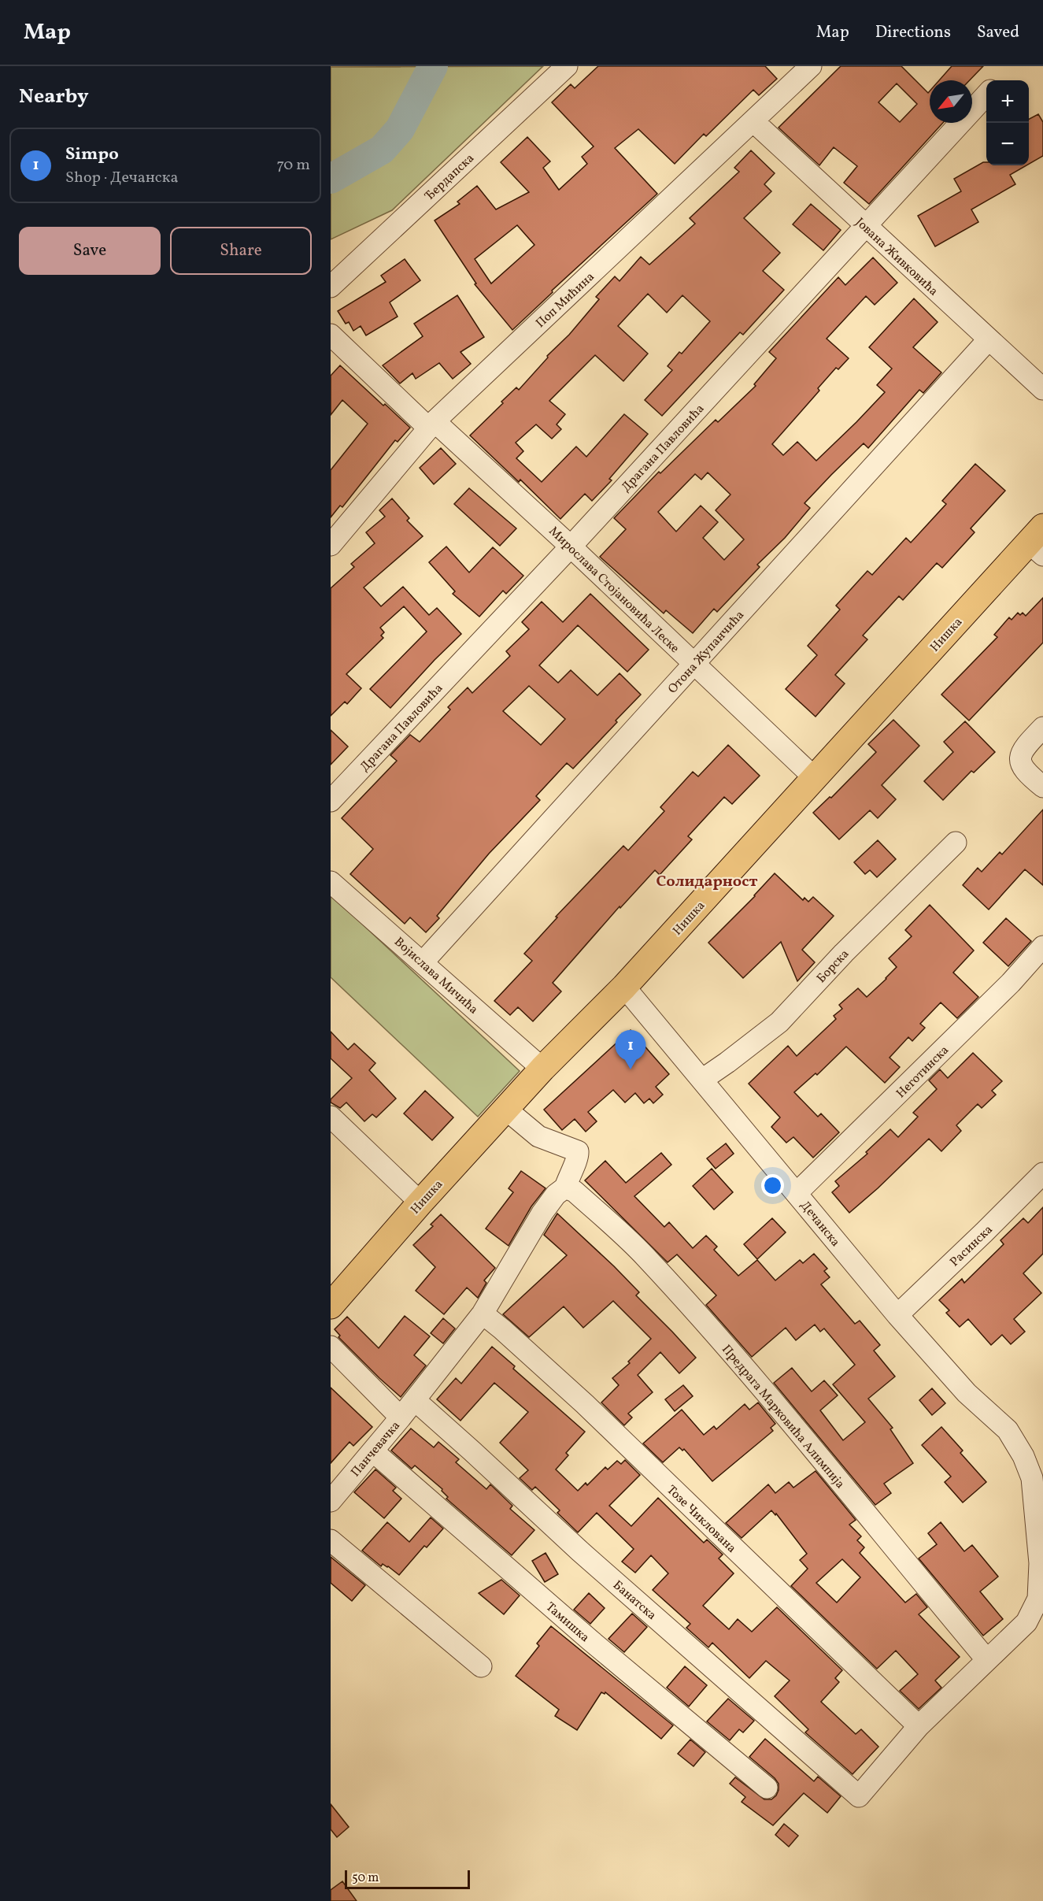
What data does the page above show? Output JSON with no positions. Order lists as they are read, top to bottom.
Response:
{
  "streets": {
    "main road": ["Нишка"],
    "street": [
      "Ђердапска",
      "Јована Живковића",
      "Поп Мићина",
      "Драгана Павловића",
      "Мирослава Стојановића Леске",
      "Отона Жупанчића",
      "Борска",
      "Војислава Мичића",
      "Неготинска",
      "Дечанска",
      "Расинска",
      "Предрага Марковића Алимпија",
      "Панчевачка",
      "Тозе Чиклована",
      "Банатска",
      "Тамишка"
    ]
  },
  "crossings": [
    ["Јована Живковића", "Поп Мићина"],
    ["Јована Живковића", "Драгана Павловића"],
    ["Јована Живковића", "Отона Жупанчића"],
    ["Поп Мићина", "Мирослава Стојановића Леске"],
    ["Драгана Павловића", "Мирослава Стојановића Леске"],
    ["Мирослава Стојановића Леске", "Нишка"],
    ["Мирослава Стојановића Леске", "Отона Жупанчића"],
    ["Нишка", "Војислава Мичића"],
    ["Нишка", "Дечанска"],
    ["Отона Жупанчића", "Војислава Мичића"],
    ["Борска", "Дечанска"],
    ["Неготинска", "Дечанска"],
    ["Дечанска", "Расинска"],
    ["Дечанска", "Предрага Марковића Алимпија"],
    ["Дечанска", "Тозе Чиклована"],
    ["Дечанска", "Банатска"],
    ["Панчевачка", "Тамишка"]
  ],
  "districts": ["Солидарност"],
  "scale_bar": "50 m",
  "north": "bottom left",
  "page": {
    "header": "Map",
    "nav": ["Map", "Directions", "Saved"],
    "heading": "Nearby",
    "map_buttons": ["+", "−"],
    "list": [
      {
        "mark": "1",
        "name": "Simpo",
        "note": "Shop · Дечанска",
        "value": "70 m"
      }
    ],
    "buttons": ["Save", "Share"],
    "pins": "1",
    "scale": "50 m"
  }
}
